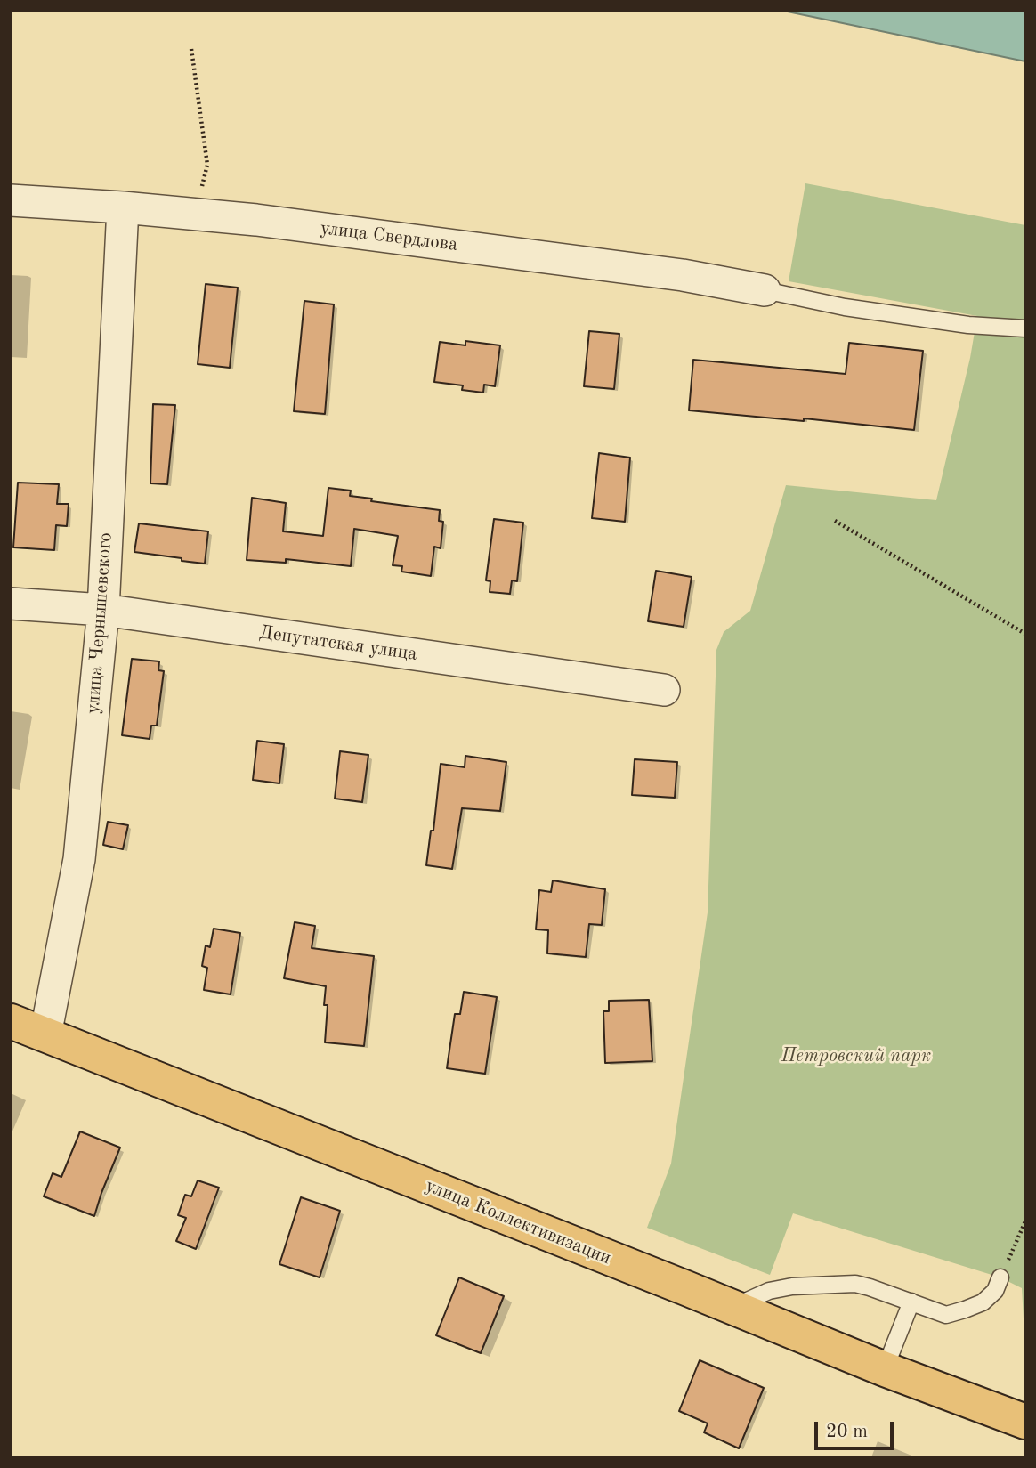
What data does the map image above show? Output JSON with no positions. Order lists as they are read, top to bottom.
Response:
{
  "streets": {
    "main road": ["улица Коллективизации"],
    "street": ["улица Свердлова", "улица Чернышевского", "Депутатская улица"]
  },
  "crossings": [
    ["улица Свердлова", "улица Чернышевского"],
    ["улица Чернышевского", "Депутатская улица"],
    ["улица Чернышевского", "улица Коллективизации"]
  ],
  "parks": ["Петровский парк"],
  "scale_bar": "20 m"
}
